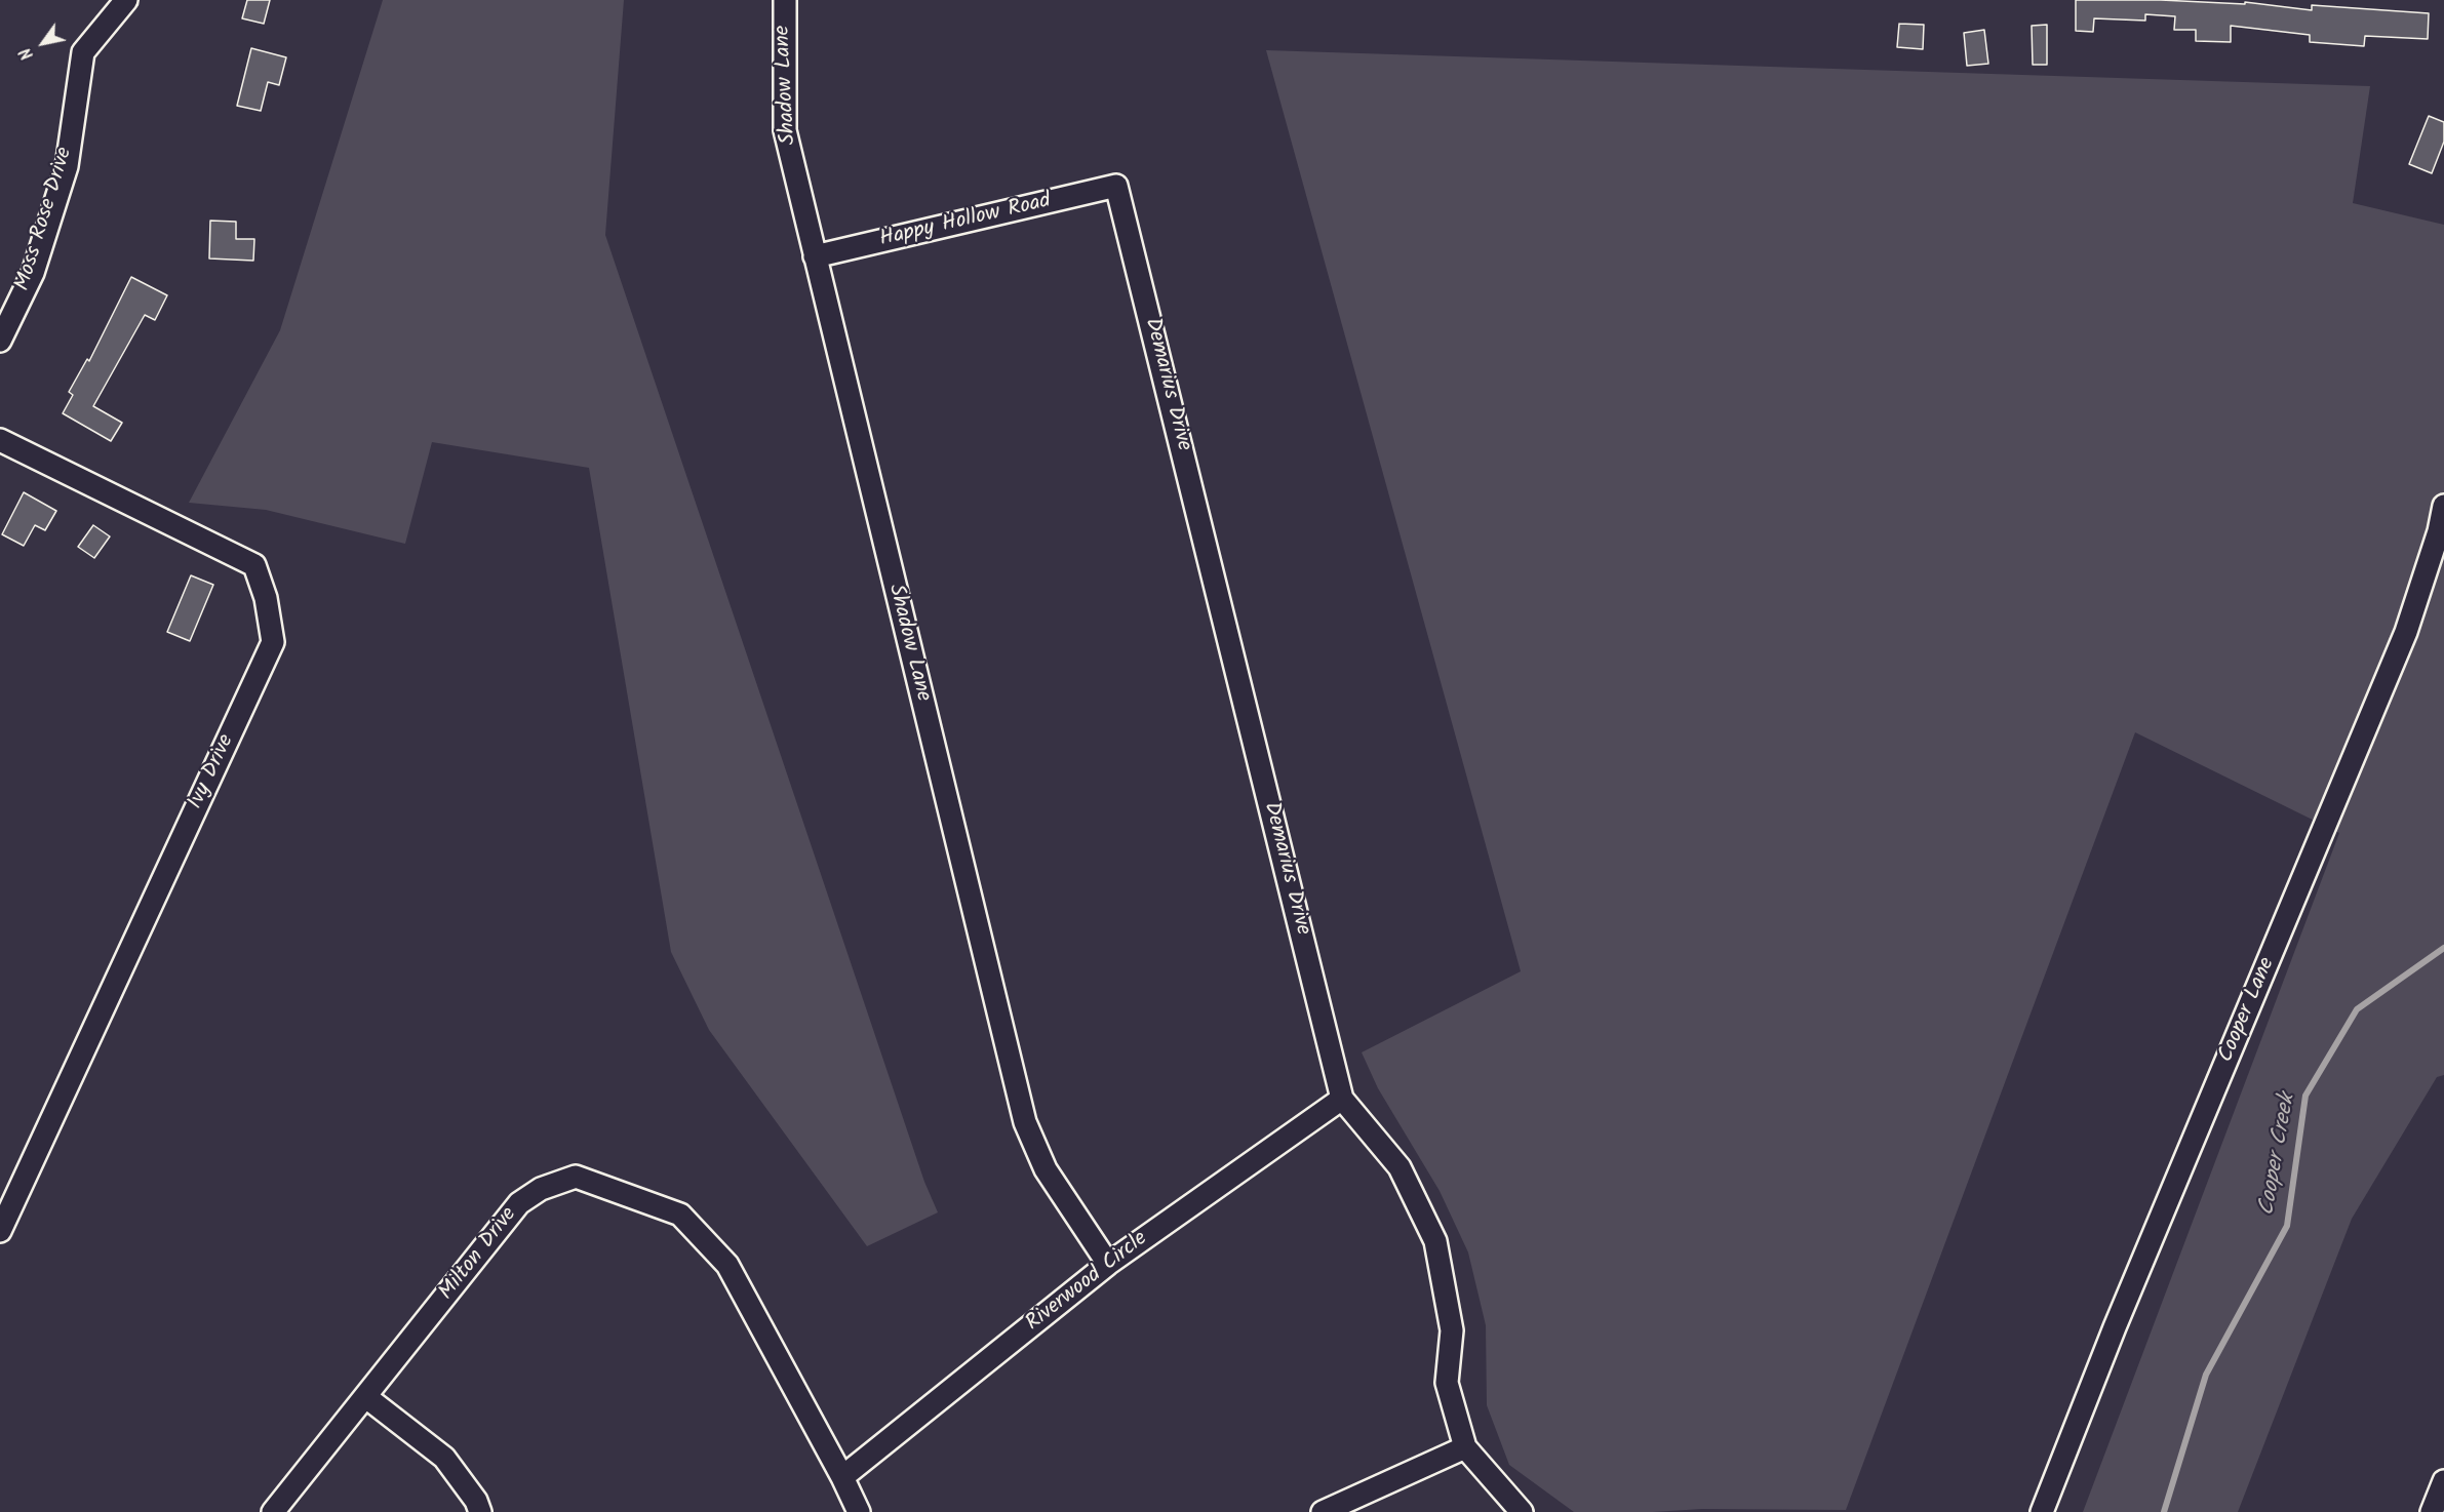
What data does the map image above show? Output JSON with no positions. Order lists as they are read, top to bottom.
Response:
{
  "streets": {
    "street": [
      "Shadow Lane",
      "Moss Rose Drive",
      "Happy Hollow Road",
      "Demarius Drive",
      "Ivy Drive",
      "Cooper Lane",
      "Milton Drive",
      "Riverwood Circle"
    ]
  },
  "crossings": [
    ["Shadow Lane", "Happy Hollow Road"],
    ["Shadow Lane", "Riverwood Circle"],
    ["Happy Hollow Road", "Demarius Drive"],
    ["Demarius Drive", "Riverwood Circle"],
    ["Milton Drive", "Riverwood Circle"]
  ],
  "water": ["Cooper Creek"],
  "north": "bottom left"
}
